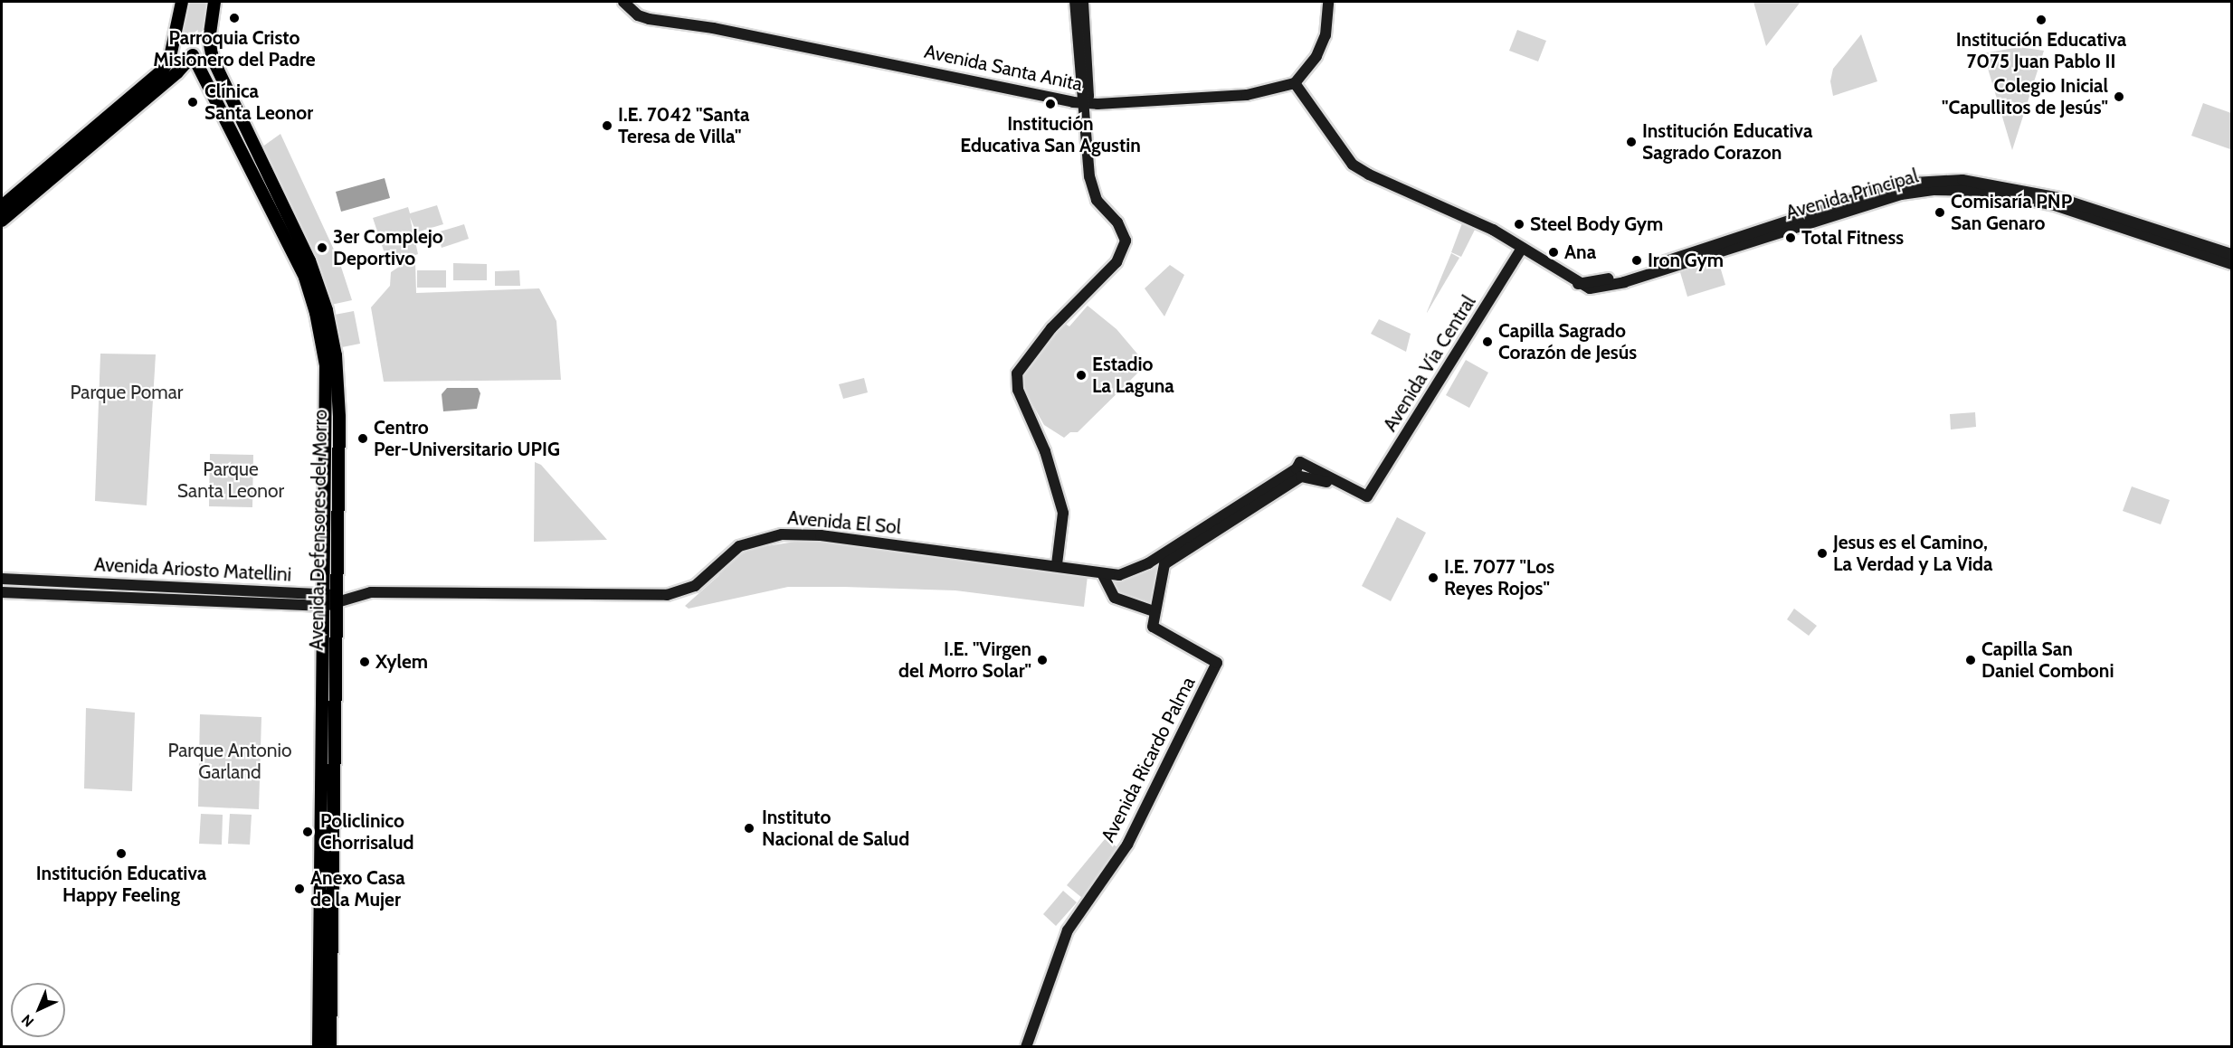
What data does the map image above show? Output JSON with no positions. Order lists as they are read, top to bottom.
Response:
{
  "streets": {
    "main road": ["Avenida Defensores del Morro"],
    "street": [
      "Avenida Santa Anita",
      "Avenida Principal",
      "Avenida Vía Central",
      "Avenida El Sol",
      "Avenida Ariosto Matellini",
      "Avenida Ricardo Palma"
    ]
  },
  "crossings": [
    ["Avenida Santa Anita", "Avenida Principal"],
    ["Avenida Principal", "Avenida Vía Central"],
    ["Avenida Vía Central", "Avenida El Sol"],
    ["Avenida El Sol", "Avenida Defensores del Morro"],
    ["Avenida El Sol", "Avenida Ariosto Matellini"],
    ["Avenida Defensores del Morro", "Avenida Ariosto Matellini"]
  ],
  "parks": ["Parque Pomar", "Parque Santa Leonor", "Parque Antonio Garland"],
  "places": [
    "Parroquia Cristo Misionero del Padre",
    "Institución Educativa 7075 Juan Pablo II",
    "Colegio Inicial \"Capullitos de Jesús\"",
    "Clínica Santa Leonor",
    "Institución Educativa San Agustin",
    "I.E. 7042 \"Santa Teresa de Villa\"",
    "Institución Educativa Sagrado Corazon",
    "Comisaría PNP San Genaro",
    "Steel Body Gym",
    "Total Fitness",
    "3er Complejo Deportivo",
    "Ana",
    "Iron Gym",
    "Capilla Sagrado Corazón de Jesús",
    "Estadio La Laguna",
    "Centro Per-Universitario UPIG",
    "Jesus es el Camino, La Verdad y La Vida",
    "I.E. 7077 \"Los Reyes Rojos\"",
    "I.E. \"Virgen del Morro Solar\"",
    "Capilla San Daniel Comboni",
    "Xylem",
    "Instituto Nacional de Salud",
    "Policlinico Chorrisalud",
    "Institución Educativa Happy Feeling",
    "Anexo Casa de la Mujer"
  ],
  "north": "bottom left"
}
